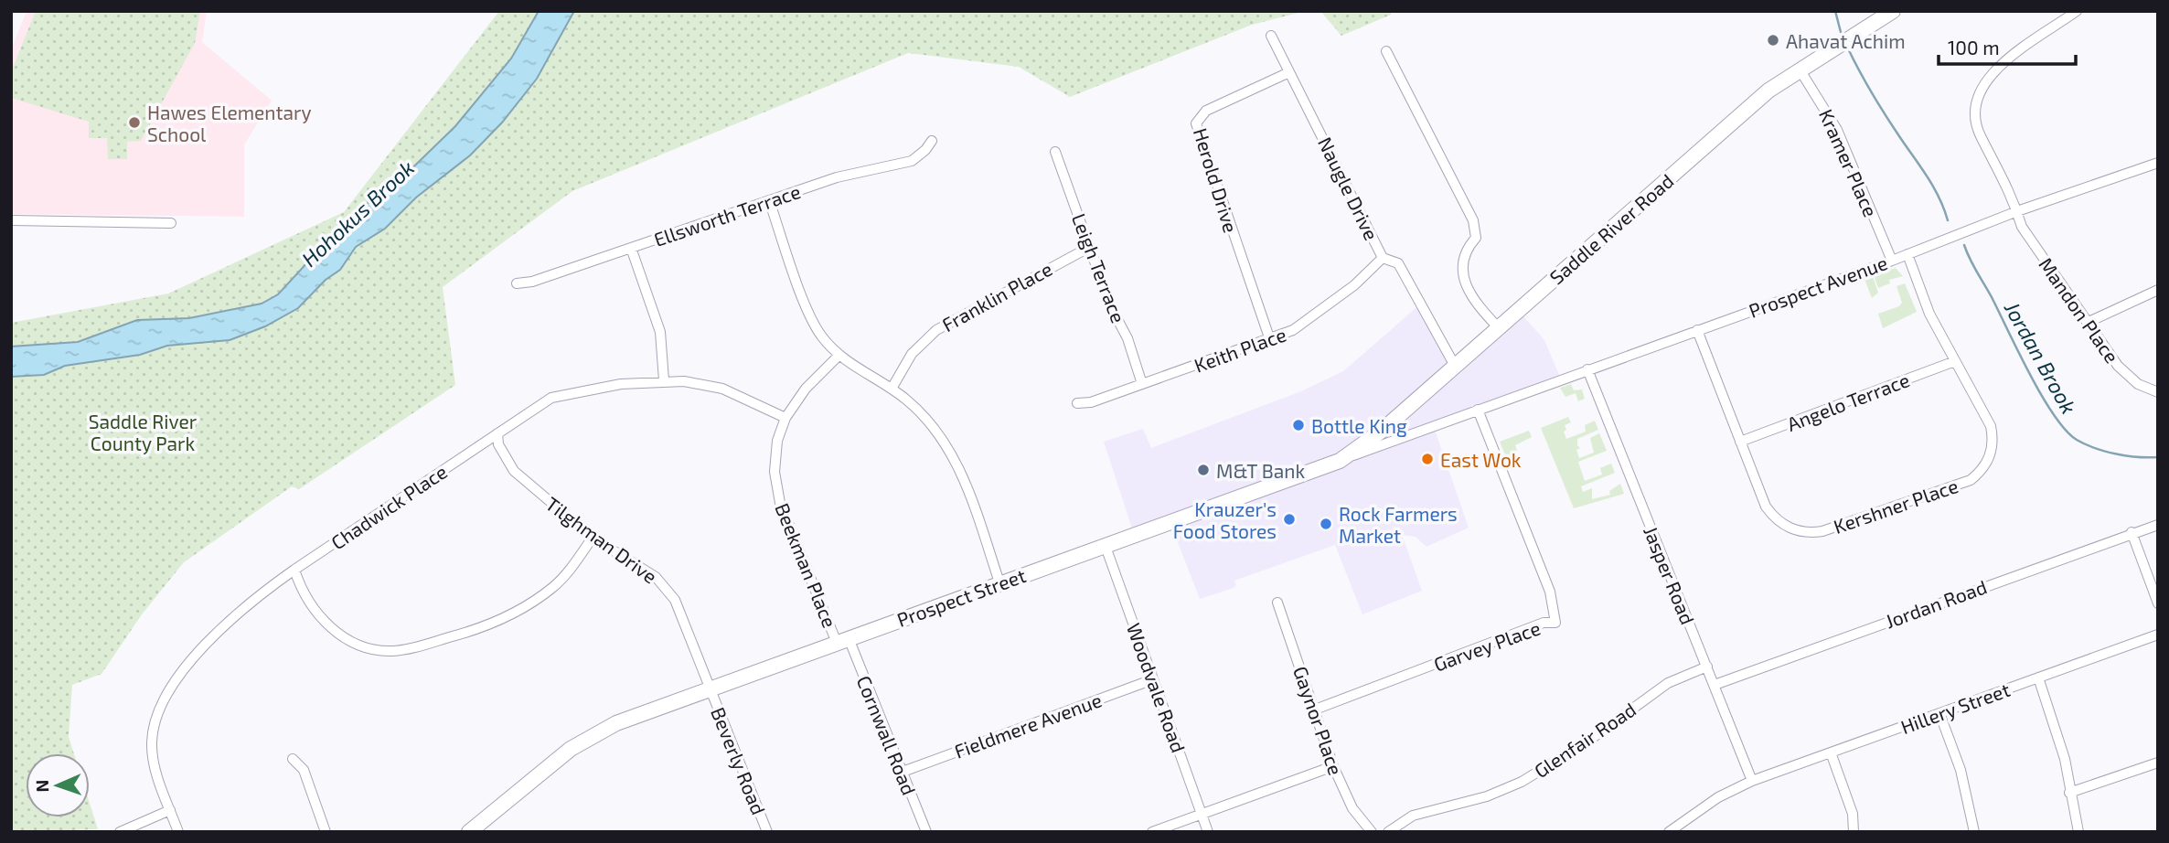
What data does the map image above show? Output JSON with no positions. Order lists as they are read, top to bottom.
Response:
{
  "streets": {
    "main road": ["Saddle River Road", "Prospect Street"],
    "street": [
      "Kramer Place",
      "Herold Drive",
      "Naugle Drive",
      "Ellsworth Terrace",
      "Leigh Terrace",
      "Prospect Avenue",
      "Franklin Place",
      "Mandon Place",
      "Keith Place",
      "Angelo Terrace",
      "Kershner Place",
      "Chadwick Place",
      "Tilghman Drive",
      "Beekman Place",
      "Jasper Road",
      "Jordan Road",
      "Garvey Place",
      "Woodvale Road",
      "Hillery Street",
      "Gaynor Place",
      "Fieldmere Avenue",
      "Cornwall Road",
      "Glenfair Road",
      "Beverly Road"
    ]
  },
  "crossings": [
    ["Kramer Place", "Saddle River Road"],
    ["Kramer Place", "Prospect Avenue"],
    ["Herold Drive", "Naugle Drive"],
    ["Herold Drive", "Keith Place"],
    ["Naugle Drive", "Saddle River Road"],
    ["Naugle Drive", "Keith Place"],
    ["Saddle River Road", "Prospect Street"],
    ["Leigh Terrace", "Franklin Place"],
    ["Leigh Terrace", "Keith Place"],
    ["Prospect Avenue", "Mandon Place"],
    ["Prospect Avenue", "Kershner Place"],
    ["Prospect Avenue", "Jasper Road"],
    ["Prospect Avenue", "Prospect Street"],
    ["Prospect Avenue", "Garvey Place"],
    ["Angelo Terrace", "Kershner Place"],
    ["Chadwick Place", "Tilghman Drive"],
    ["Chadwick Place", "Beekman Place"],
    ["Tilghman Drive", "Prospect Street"],
    ["Tilghman Drive", "Beverly Road"],
    ["Beekman Place", "Prospect Street"],
    ["Beekman Place", "Cornwall Road"],
    ["Jasper Road", "Jordan Road"],
    ["Jasper Road", "Hillery Street"],
    ["Jasper Road", "Glenfair Road"],
    ["Prospect Street", "Garvey Place"],
    ["Prospect Street", "Woodvale Road"],
    ["Prospect Street", "Cornwall Road"],
    ["Prospect Street", "Beverly Road"],
    ["Garvey Place", "Gaynor Place"],
    ["Woodvale Road", "Fieldmere Avenue"],
    ["Fieldmere Avenue", "Cornwall Road"]
  ],
  "water": ["Hohokus Brook", "Jordan Brook"],
  "parks": ["Saddle River County Park"],
  "places": [
    "Ahavat Achim",
    "Hawes Elementary School",
    "Bottle King",
    "East Wok",
    "M&T Bank",
    "Krauzer's Food Stores",
    "Rock Farmers Market"
  ],
  "scale_bar": "100 m",
  "north": "left"
}
